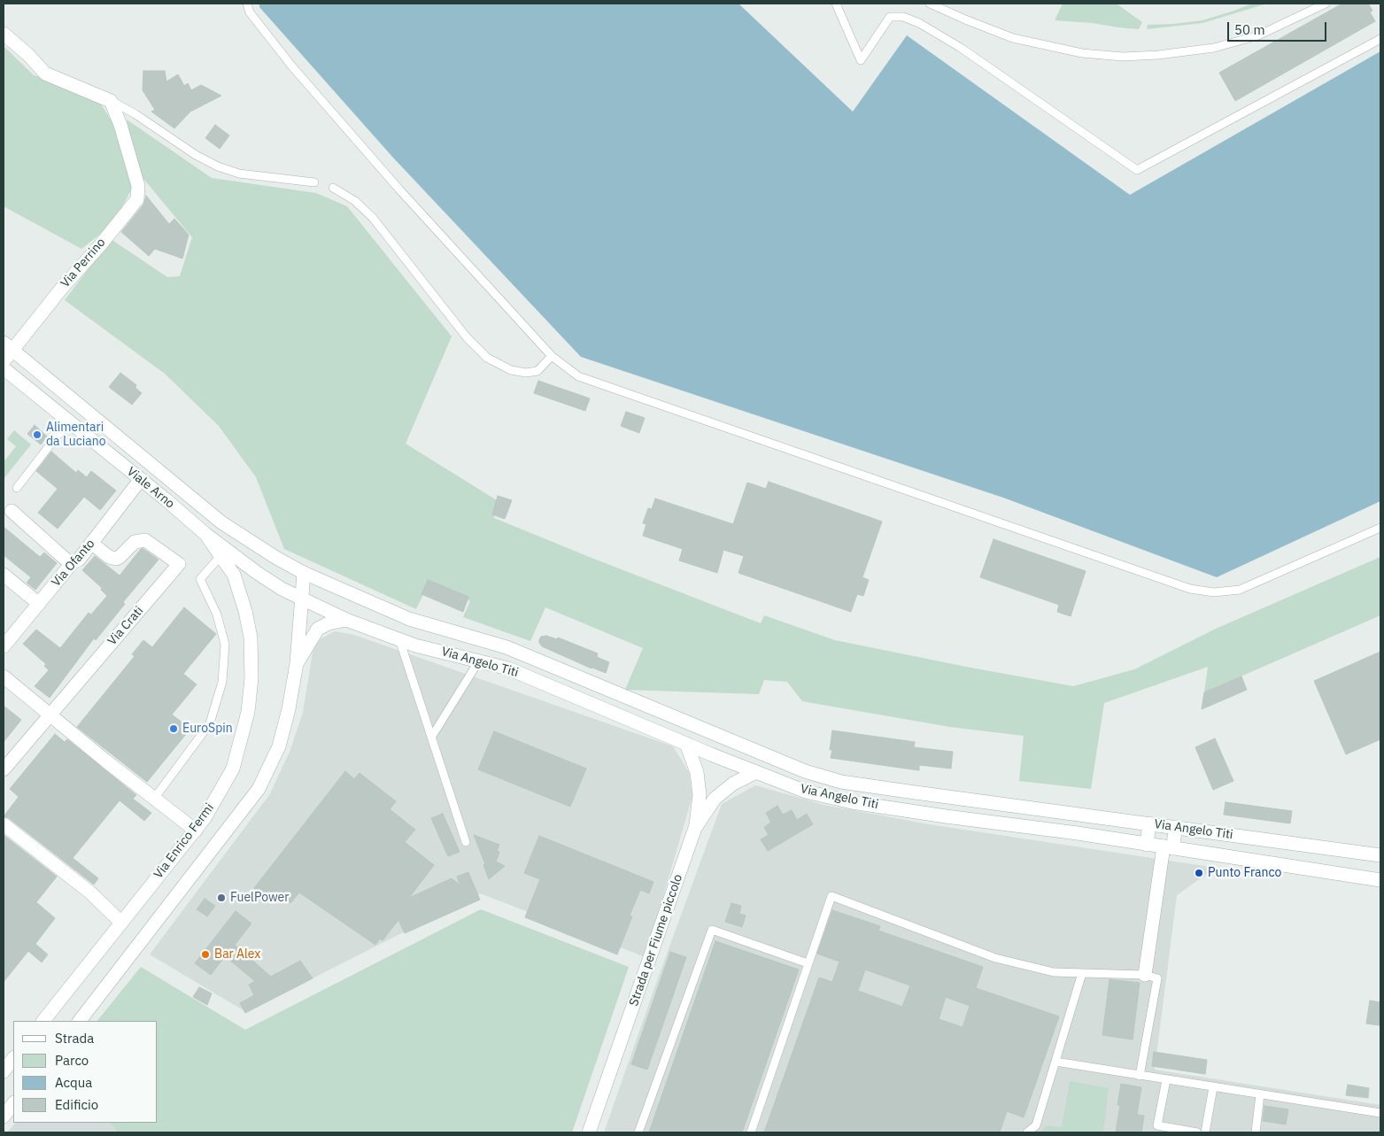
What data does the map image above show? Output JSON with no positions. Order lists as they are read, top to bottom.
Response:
{
  "streets": {
    "street": [
      "Via Perrino",
      "Viale Arno",
      "Via Ofanto",
      "Via Crati",
      "Via Angelo Titi",
      "Via Enrico Fermi",
      "Strada per Fiume piccolo"
    ]
  },
  "crossings": [
    ["Via Perrino", "Viale Arno"],
    ["Viale Arno", "Via Ofanto"],
    ["Viale Arno", "Via Angelo Titi"],
    ["Viale Arno", "Via Enrico Fermi"],
    ["Via Ofanto", "Via Crati"],
    ["Via Angelo Titi", "Strada per Fiume piccolo"]
  ],
  "places": [
    "Alimentari da Luciano",
    "EuroSpin",
    "Punto Franco",
    "FuelPower",
    "Bar Alex"
  ],
  "legend": [
    "Strada",
    "Parco",
    "Acqua",
    "Edificio"
  ],
  "scale_bar": "50 m"
}
